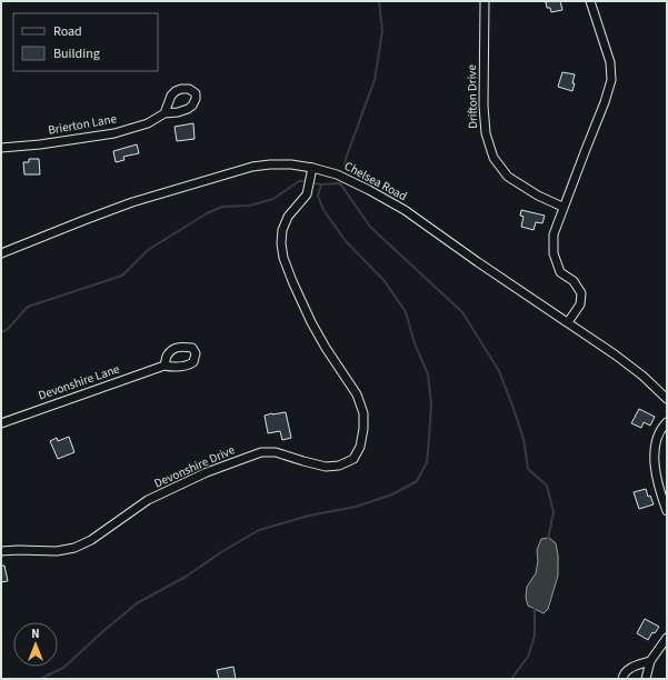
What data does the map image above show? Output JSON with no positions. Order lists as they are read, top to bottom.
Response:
{
  "streets": {
    "street": [
      "Drifton Drive",
      "Brierton Lane",
      "Chelsea Road",
      "Devonshire Lane",
      "Devonshire Drive"
    ]
  },
  "crossings": [
    ["Chelsea Road", "Devonshire Drive"]
  ],
  "legend": ["Road", "Building"],
  "north": "top"
}
